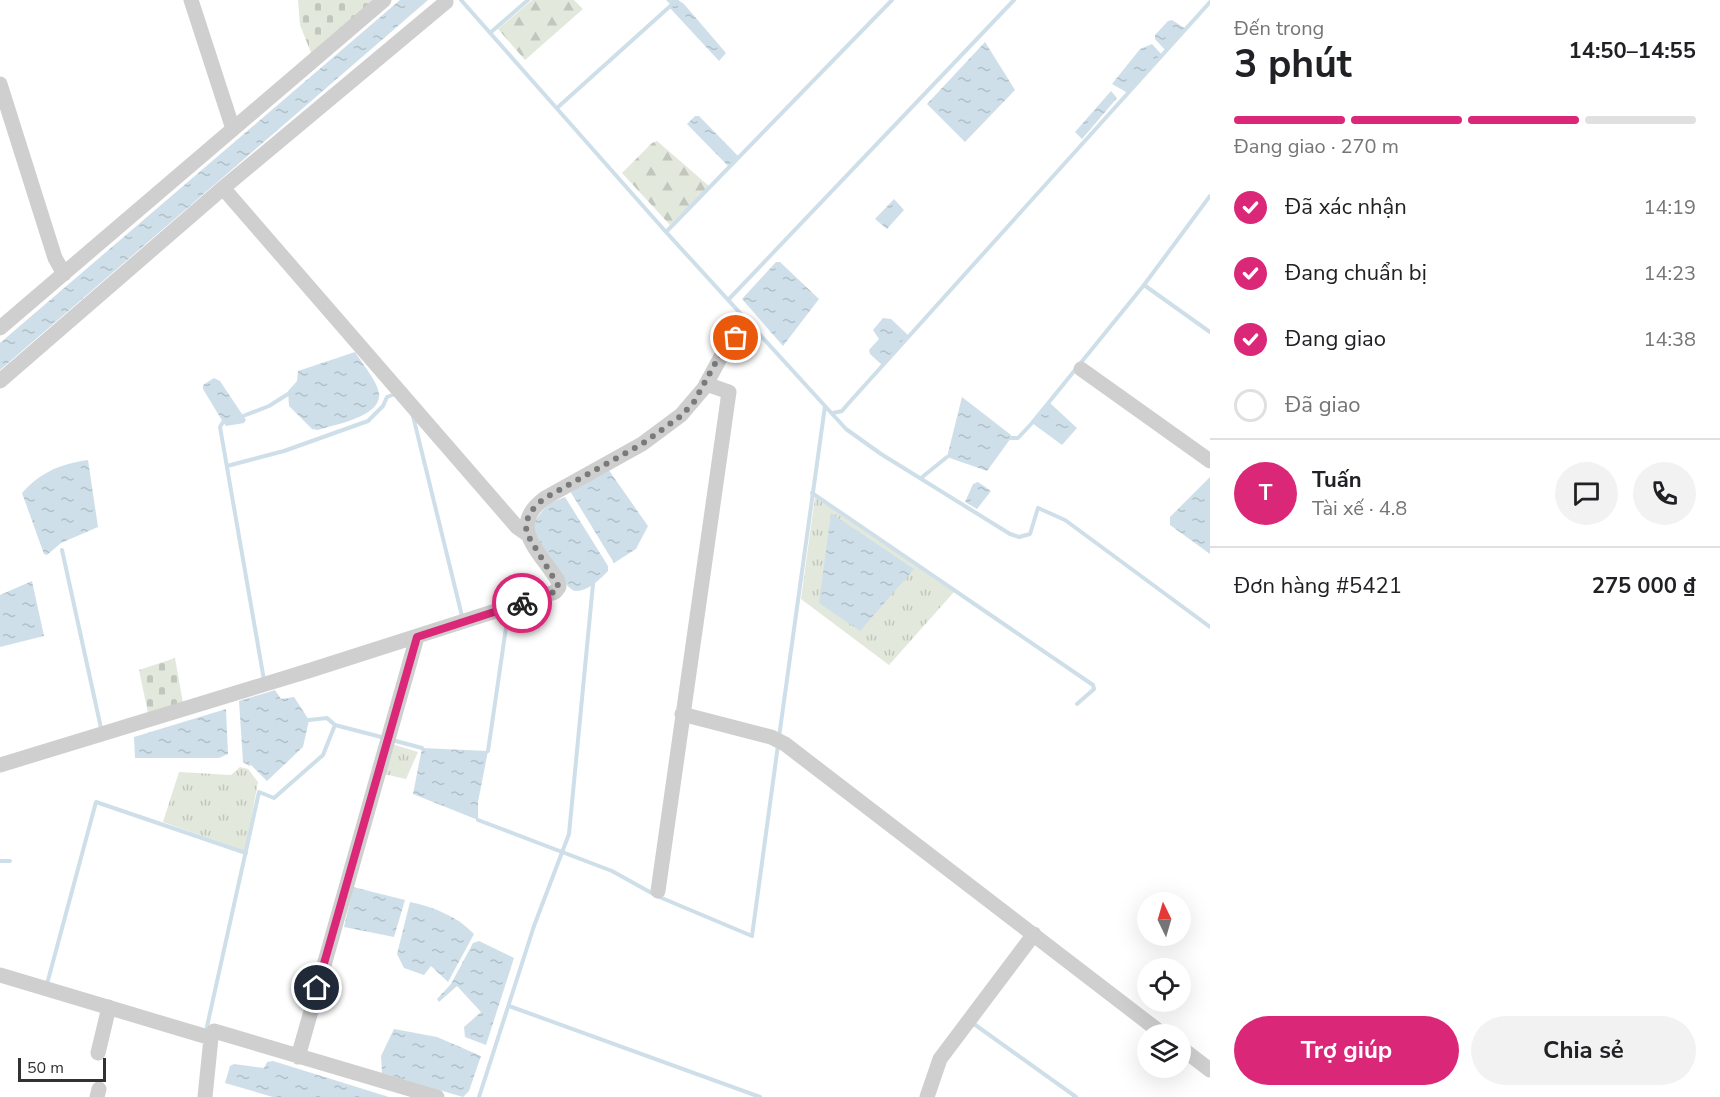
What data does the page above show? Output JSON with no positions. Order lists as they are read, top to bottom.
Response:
{
  "scale_bar": "50 m",
  "north": "top",
  "page": {
    "heading": ["3 phút", "Đến trong", "14:50–14:55"],
    "panel": [
      "Tuấn",
      "Tài xế · 4.8",
      "Đơn hàng #5421",
      "275 000 ₫"
    ],
    "bar": "Đang giao · 270 m",
    "list": [
      ["Đã xác nhận", "14:19"],
      ["Đang chuẩn bị", "14:23"],
      ["Đang giao", "14:38"],
      "Đã giao"
    ],
    "round": "T",
    "buttons": ["Trợ giúp", "Chia sẻ"],
    "scale": "50 m"
  }
}
